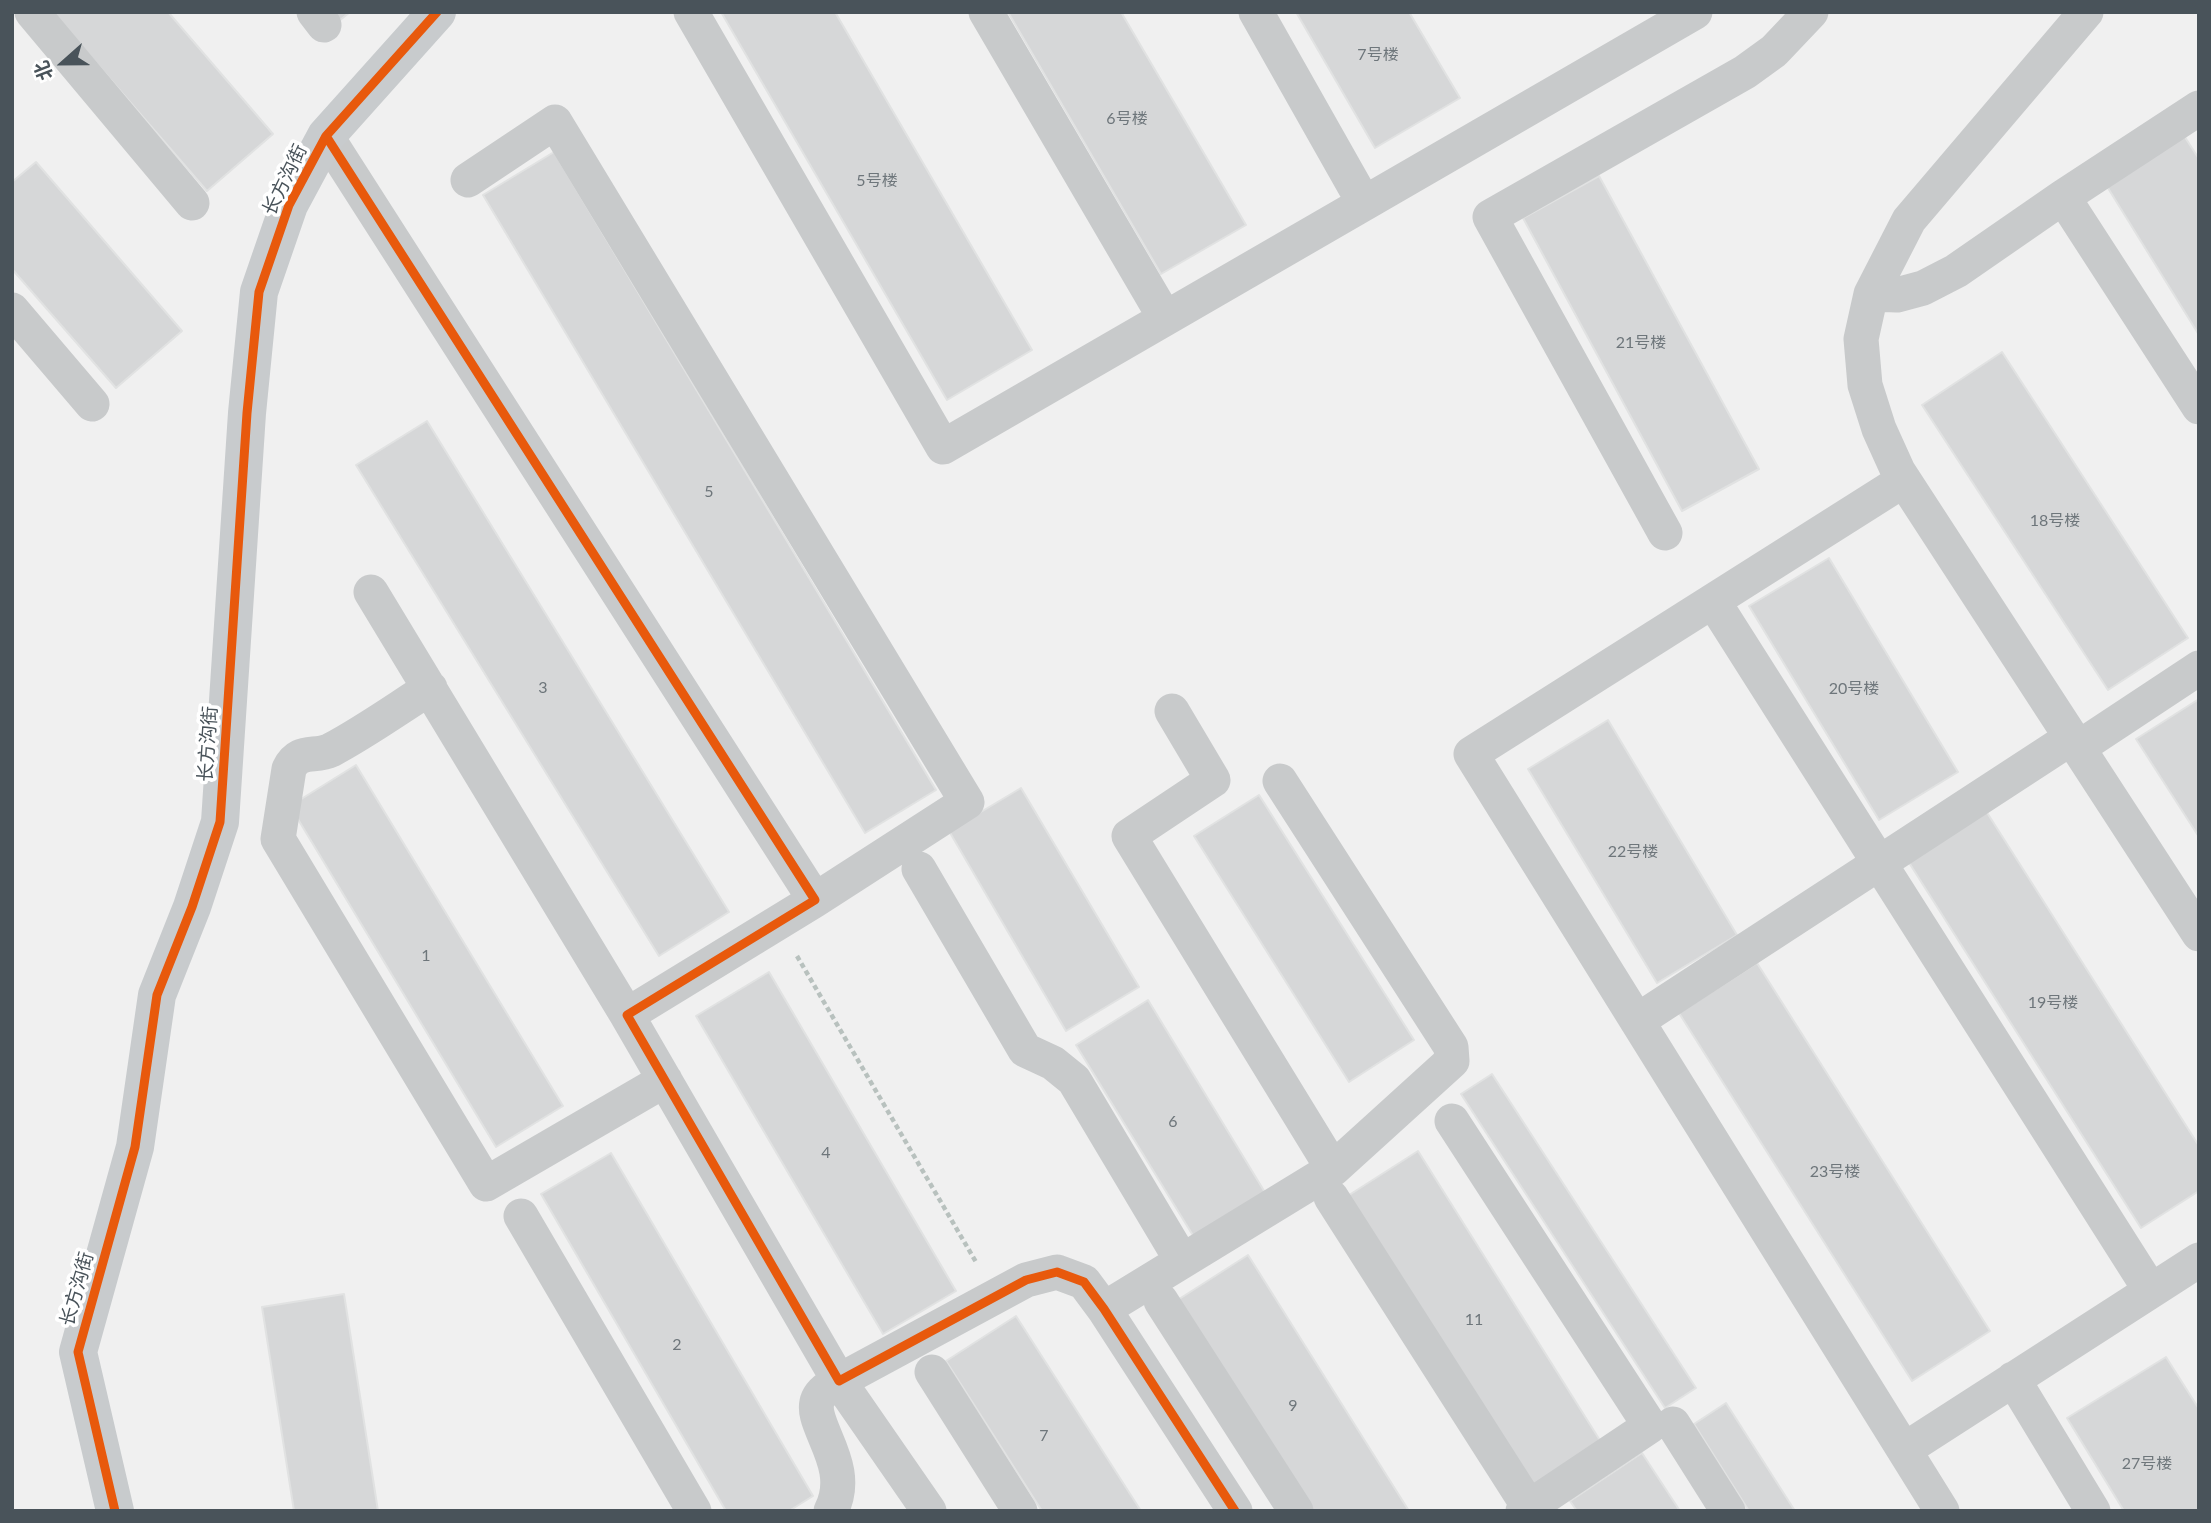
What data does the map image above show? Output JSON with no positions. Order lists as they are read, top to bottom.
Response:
{
  "streets": {
    "street": ["长方沟街"]
  },
  "house_numbers": [
    "7号楼",
    "6号楼",
    "5号楼",
    "21号楼",
    "5",
    "18号楼",
    "3",
    "20号楼",
    "22号楼",
    "1",
    "19号楼",
    "6",
    "4",
    "23号楼",
    "11",
    "2",
    "9",
    "7",
    "27号楼"
  ],
  "north": "left"
}
